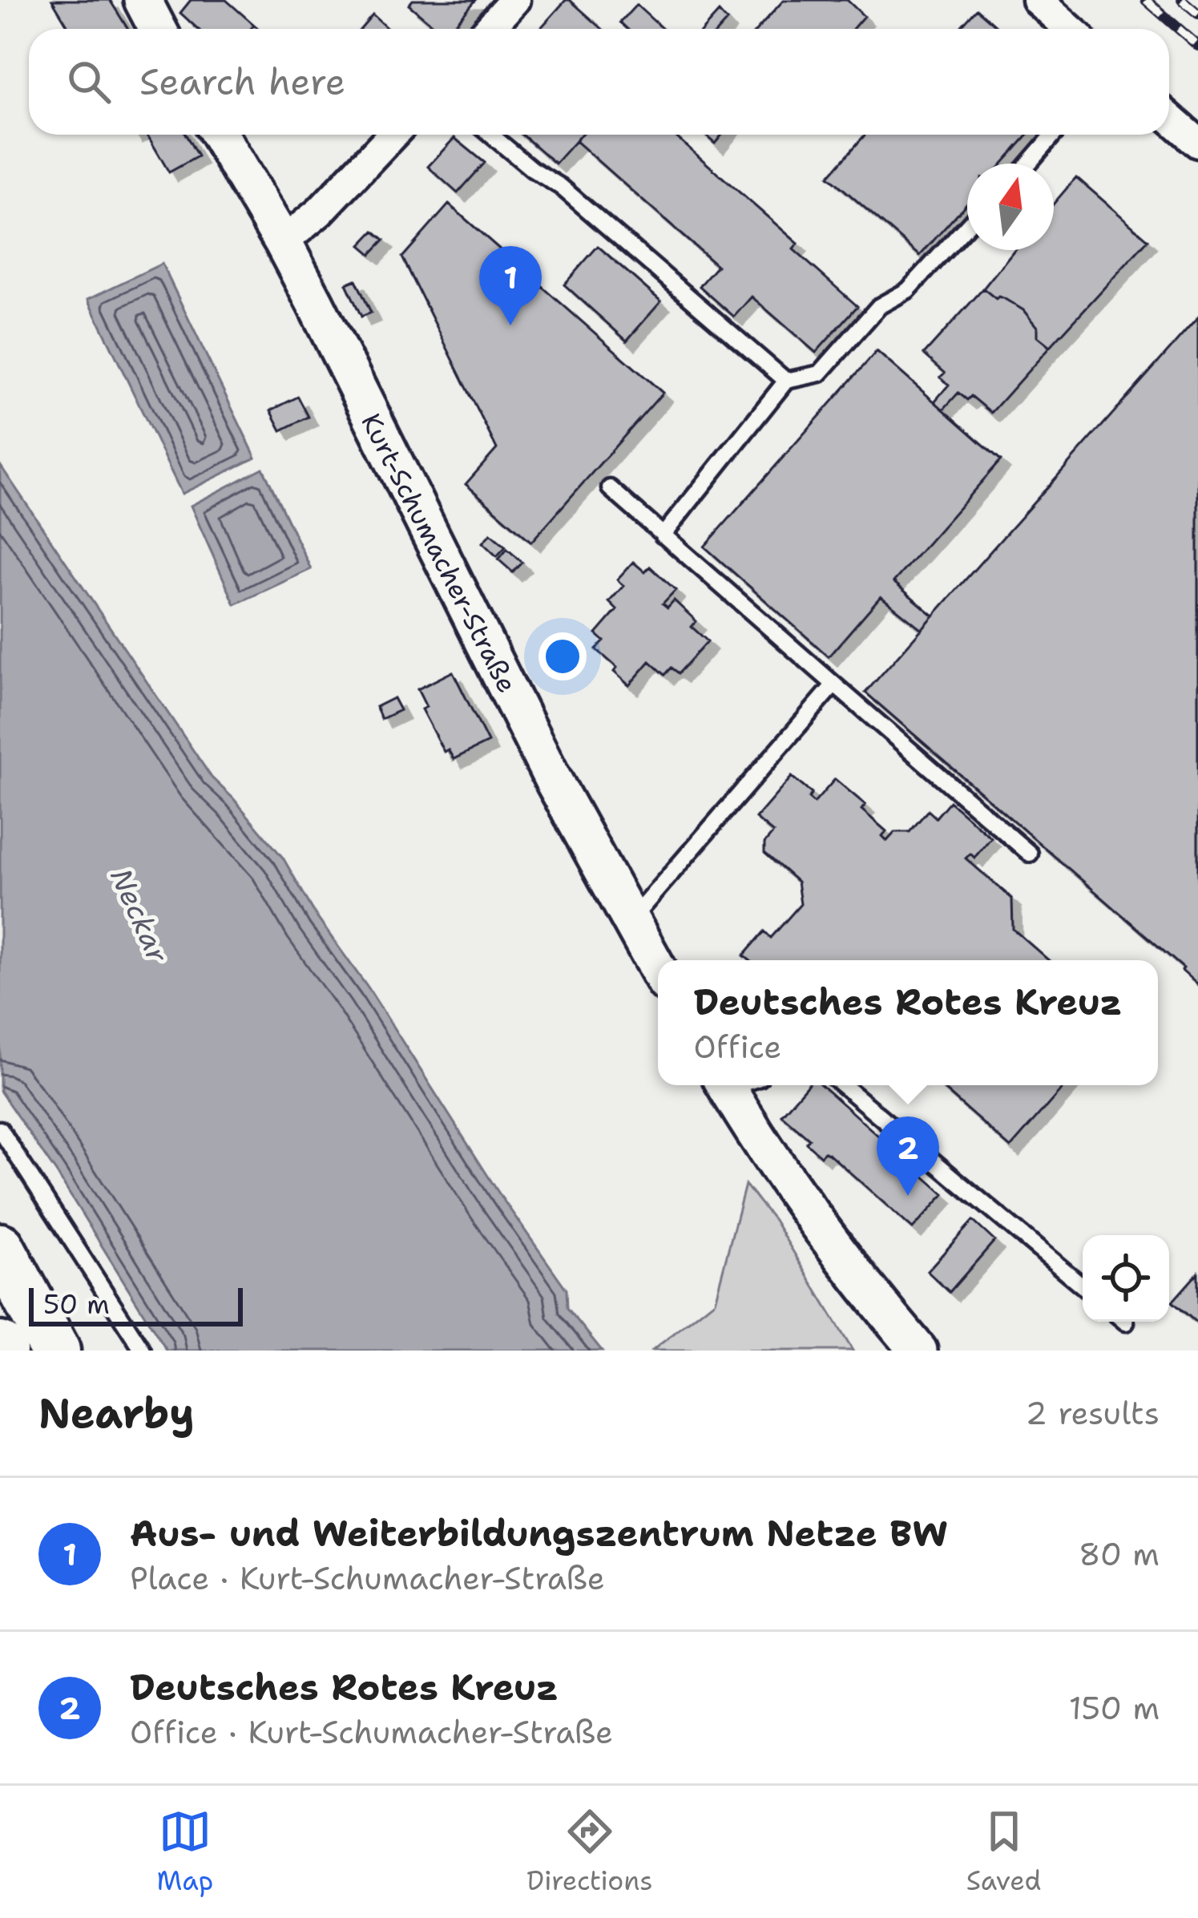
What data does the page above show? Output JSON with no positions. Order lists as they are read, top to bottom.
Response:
{
  "streets": {
    "street": ["Kurt-Schumacher-Straße"]
  },
  "water": ["Neckar"],
  "scale_bar": "50 m",
  "north": "top",
  "page": {
    "search": "Search here",
    "pins": ["1", "2"],
    "popup": ["Deutsches Rotes Kreuz", "Office"],
    "scale": "50 m",
    "heading": ["Nearby", "2 results"],
    "list": [
      {
        "mark": "1",
        "name": "Aus- und Weiterbildungszentrum Netze BW",
        "note": "Place · Kurt-Schumacher-Straße",
        "value": "80 m"
      },
      {
        "mark": "2",
        "name": "Deutsches Rotes Kreuz",
        "note": "Office · Kurt-Schumacher-Straße",
        "value": "150 m"
      }
    ],
    "nav": ["Map", "Directions", "Saved"]
  }
}
